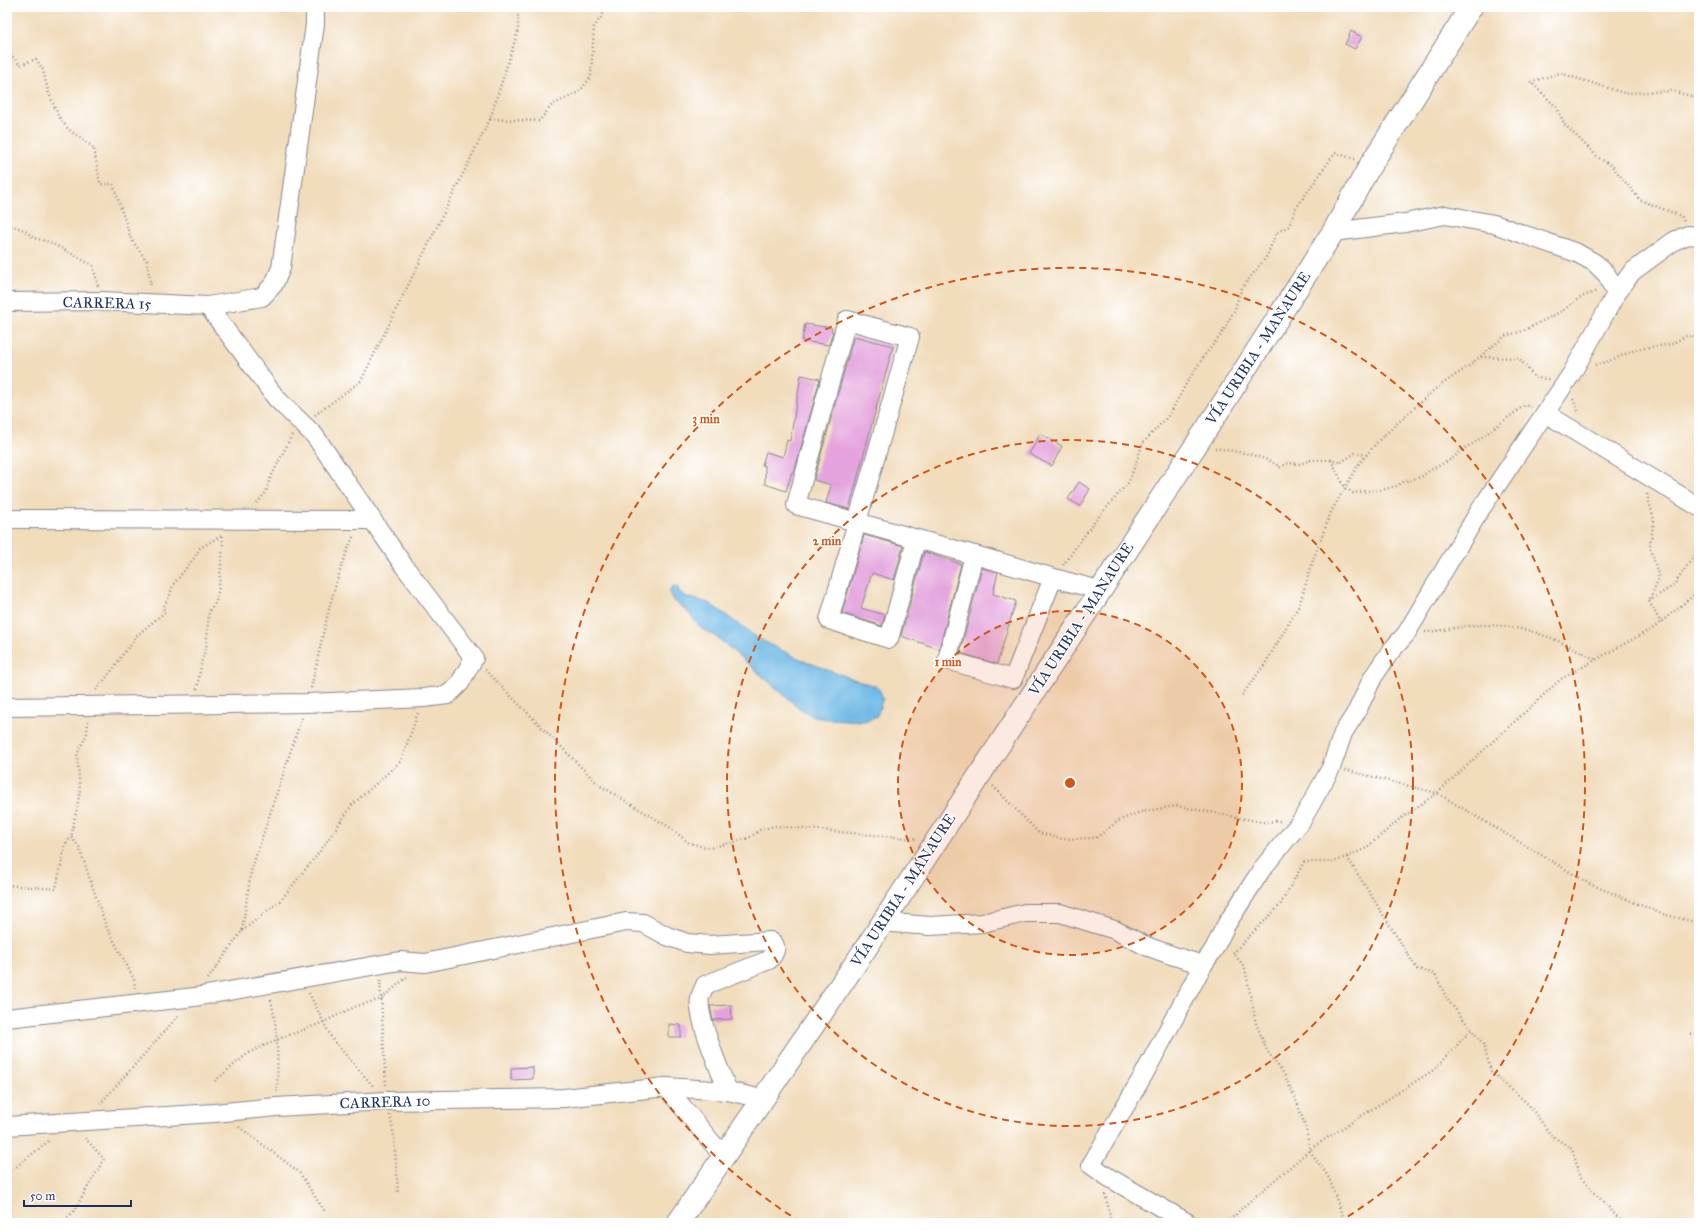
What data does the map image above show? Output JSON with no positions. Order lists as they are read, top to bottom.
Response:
{
  "streets": {
    "main road": ["VÍA URIBIA - MANAURE"],
    "street": ["CARRERA 15", "CARRERA 10"]
  },
  "crossings": [
    ["VÍA URIBIA - MANAURE", "CARRERA 10"]
  ],
  "scale_bar": "50 m",
  "rings": ["3 min", "2 min", "1 min"]
}
